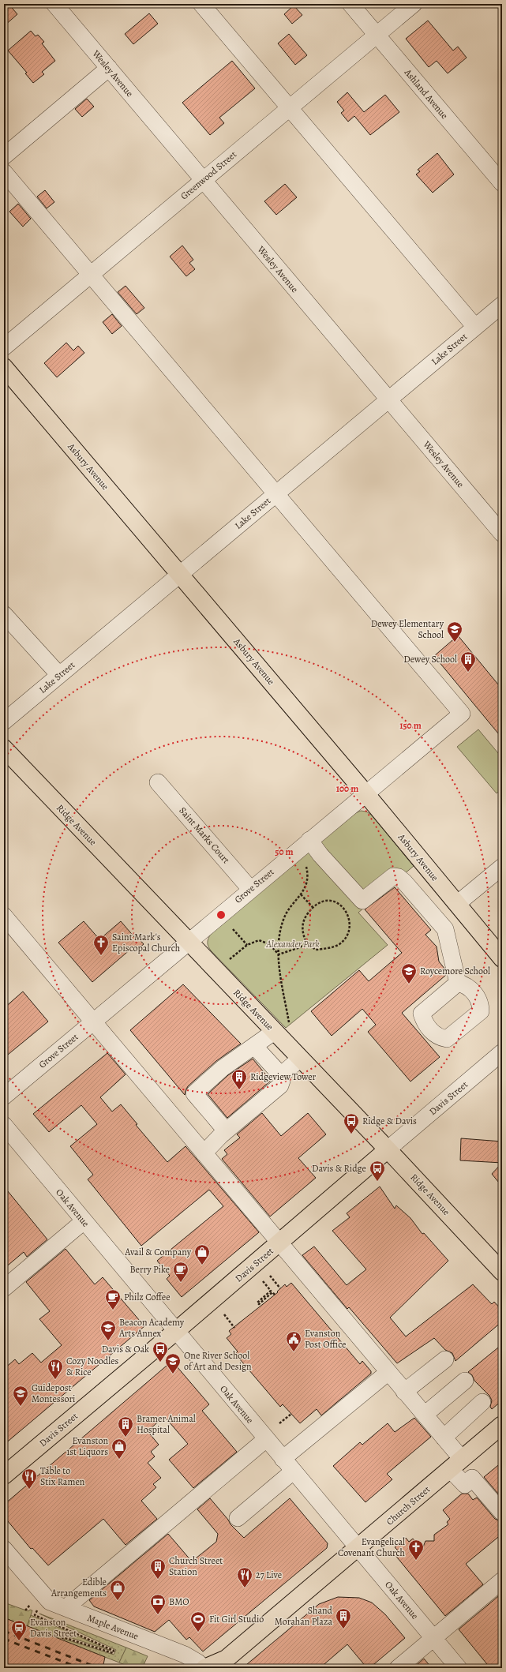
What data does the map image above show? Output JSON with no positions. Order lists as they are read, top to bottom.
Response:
{
  "streets": {
    "main road": [
      "Asbury Avenue",
      "Ridge Avenue",
      "Davis Street",
      "Church Street"
    ],
    "street": [
      "Wesley Avenue",
      "Ashland Avenue",
      "Greenwood Street",
      "Lake Street",
      "Saint Marks Court",
      "Grove Street",
      "Oak Avenue",
      "Maple Avenue"
    ]
  },
  "crossings": [
    ["Wesley Avenue", "Greenwood Street"],
    ["Wesley Avenue", "Lake Street"],
    ["Ashland Avenue", "Greenwood Street"],
    ["Lake Street", "Asbury Avenue"],
    ["Lake Street", "Grove Street"],
    ["Asbury Avenue", "Grove Street"],
    ["Ridge Avenue", "Grove Street"],
    ["Ridge Avenue", "Davis Street"],
    ["Saint Marks Court", "Grove Street"],
    ["Davis Street", "Oak Avenue"],
    ["Oak Avenue", "Church Street"],
    ["Church Street", "Maple Avenue"]
  ],
  "parks": ["Alexander Park"],
  "places": {
    "school or university": [
      "Dewey Elementary School",
      "Roycemore School",
      "Beacon Academy Arts Annex",
      "One River School of Art and Design",
      "Guidepost Montessori"
    ],
    "building": [
      "Dewey School",
      "Ridgeview Tower",
      "Bramer Animal Hospital",
      "Church Street Station",
      "Shand Morahan Plaza"
    ],
    "church": ["Saint Mark's Episcopal Church", "Evangelical Covenant Church"],
    "bus stop": ["Ridge & Davis", "Davis & Ridge", "Davis & Oak"],
    "shop": ["Avail & Company", "Evanston 1st Liquors", "Edible Arrangements"],
    "cafe": ["Berry Pike", "Philz Coffee"],
    "public building": ["Evanston Post Office"],
    "restaurant": ["Cozy Noodles & Rice", "Table to Stix Ramen", "27 Live"],
    "bank": ["BMO"],
    "sports": ["Fit Girl Studio"],
    "station": ["Evanston Davis Street"]
  },
  "rings": ["150 m", "100 m", "50 m"]
}
